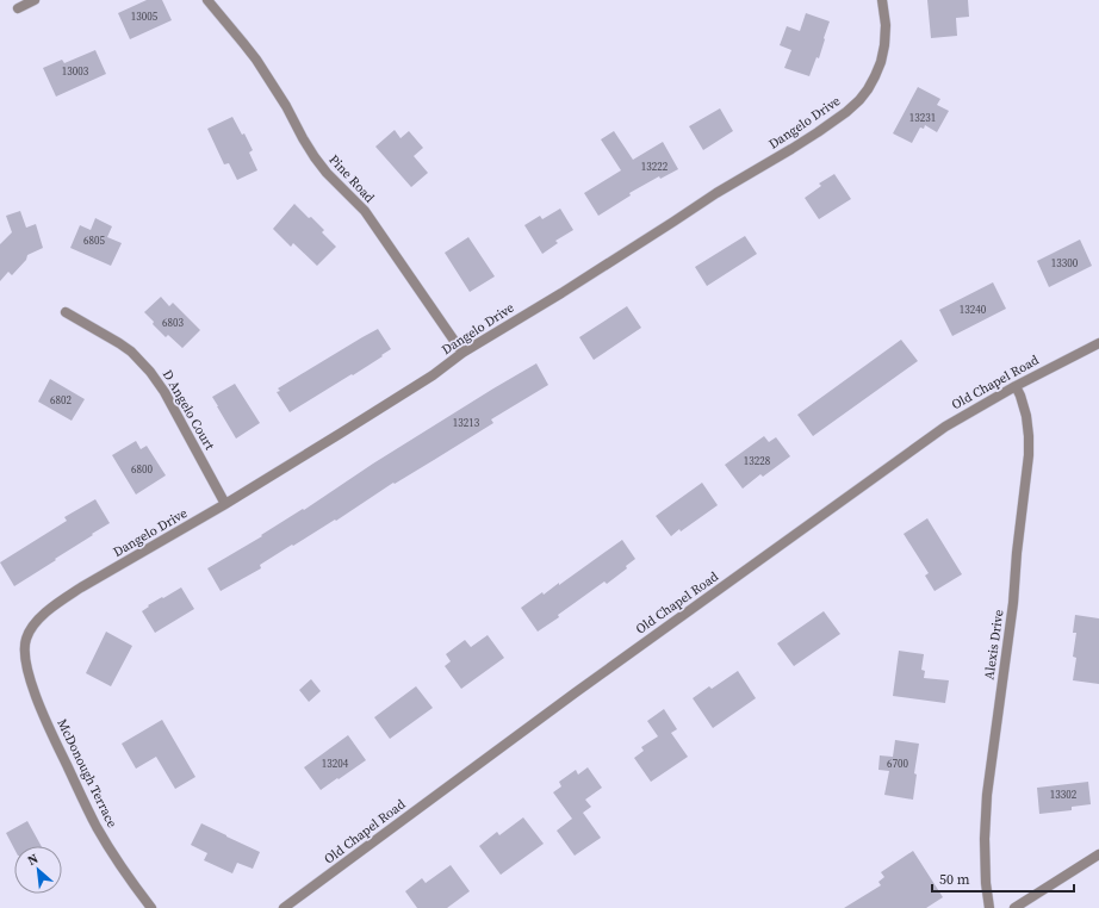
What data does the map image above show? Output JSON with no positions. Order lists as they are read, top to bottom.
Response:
{
  "streets": {
    "street": [
      "Dangelo Drive",
      "Pine Road",
      "Old Chapel Road",
      "D Angelo Court",
      "Alexis Drive",
      "McDonough Terrace"
    ]
  },
  "crossings": [
    ["Dangelo Drive", "Pine Road"],
    ["Dangelo Drive", "D Angelo Court"],
    ["Dangelo Drive", "McDonough Terrace"],
    ["Old Chapel Road", "Alexis Drive"]
  ],
  "house_numbers": [
    "13005",
    "13003",
    "13231",
    "13222",
    "6805",
    "13300",
    "13240",
    "6803",
    "6802",
    "13213",
    "13228",
    "6800",
    "13204",
    "6700",
    "13302"
  ],
  "scale_bar": "50 m",
  "north": "top left"
}
